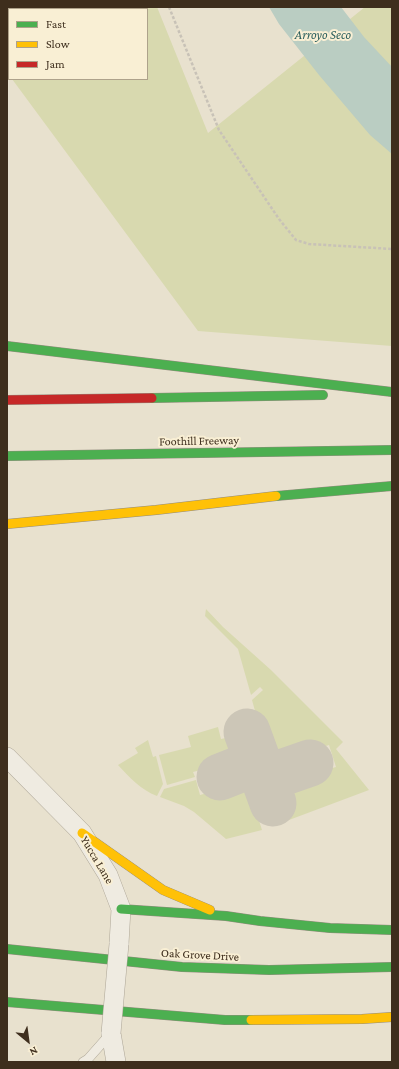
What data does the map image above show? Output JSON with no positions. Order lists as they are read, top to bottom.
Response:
{
  "streets": {
    "main road": ["Foothill Freeway", "Oak Grove Drive"],
    "street": ["Yucca Lane"]
  },
  "water": ["Arroyo Seco"],
  "legend": ["Fast", "Slow", "Jam"],
  "north": "bottom right"
}
